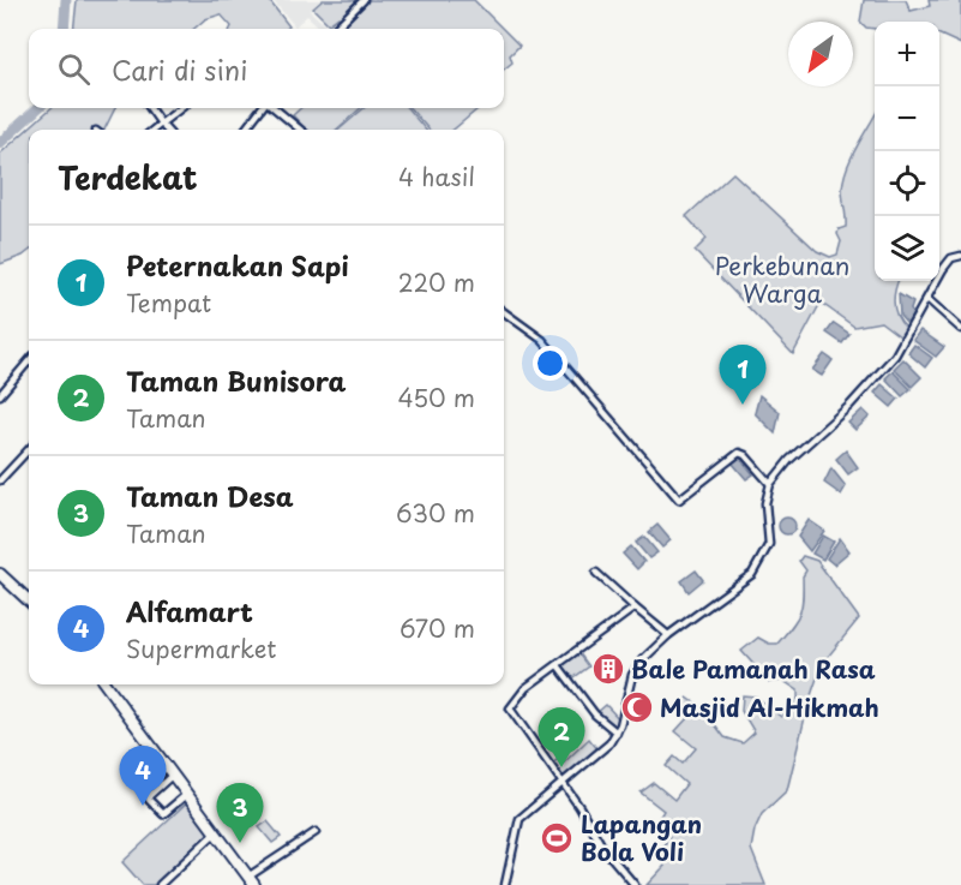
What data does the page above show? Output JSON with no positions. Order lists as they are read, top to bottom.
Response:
{
  "parks": ["Perkebunan Warga"],
  "places": {
    "building": ["Bale Pamanah Rasa"],
    "mosque": ["Masjid Al-Hikmah"],
    "sports": ["Lapangan Bola Voli"]
  },
  "north": "bottom left",
  "page": {
    "map_buttons": ["+", "−"],
    "search": "Cari di sini",
    "heading": ["Terdekat", "4 hasil"],
    "list": [
      {
        "mark": "1",
        "name": "Peternakan Sapi",
        "note": "Tempat",
        "value": "220 m"
      },
      {
        "mark": "2",
        "name": "Taman Bunisora",
        "note": "Taman",
        "value": "450 m"
      },
      {
        "mark": "3",
        "name": "Taman Desa",
        "note": "Taman",
        "value": "630 m"
      },
      {
        "mark": "4",
        "name": "Alfamart",
        "note": "Supermarket",
        "value": "670 m"
      }
    ],
    "pins": [
      "1",
      "2",
      "4",
      "3"
    ]
  }
}
